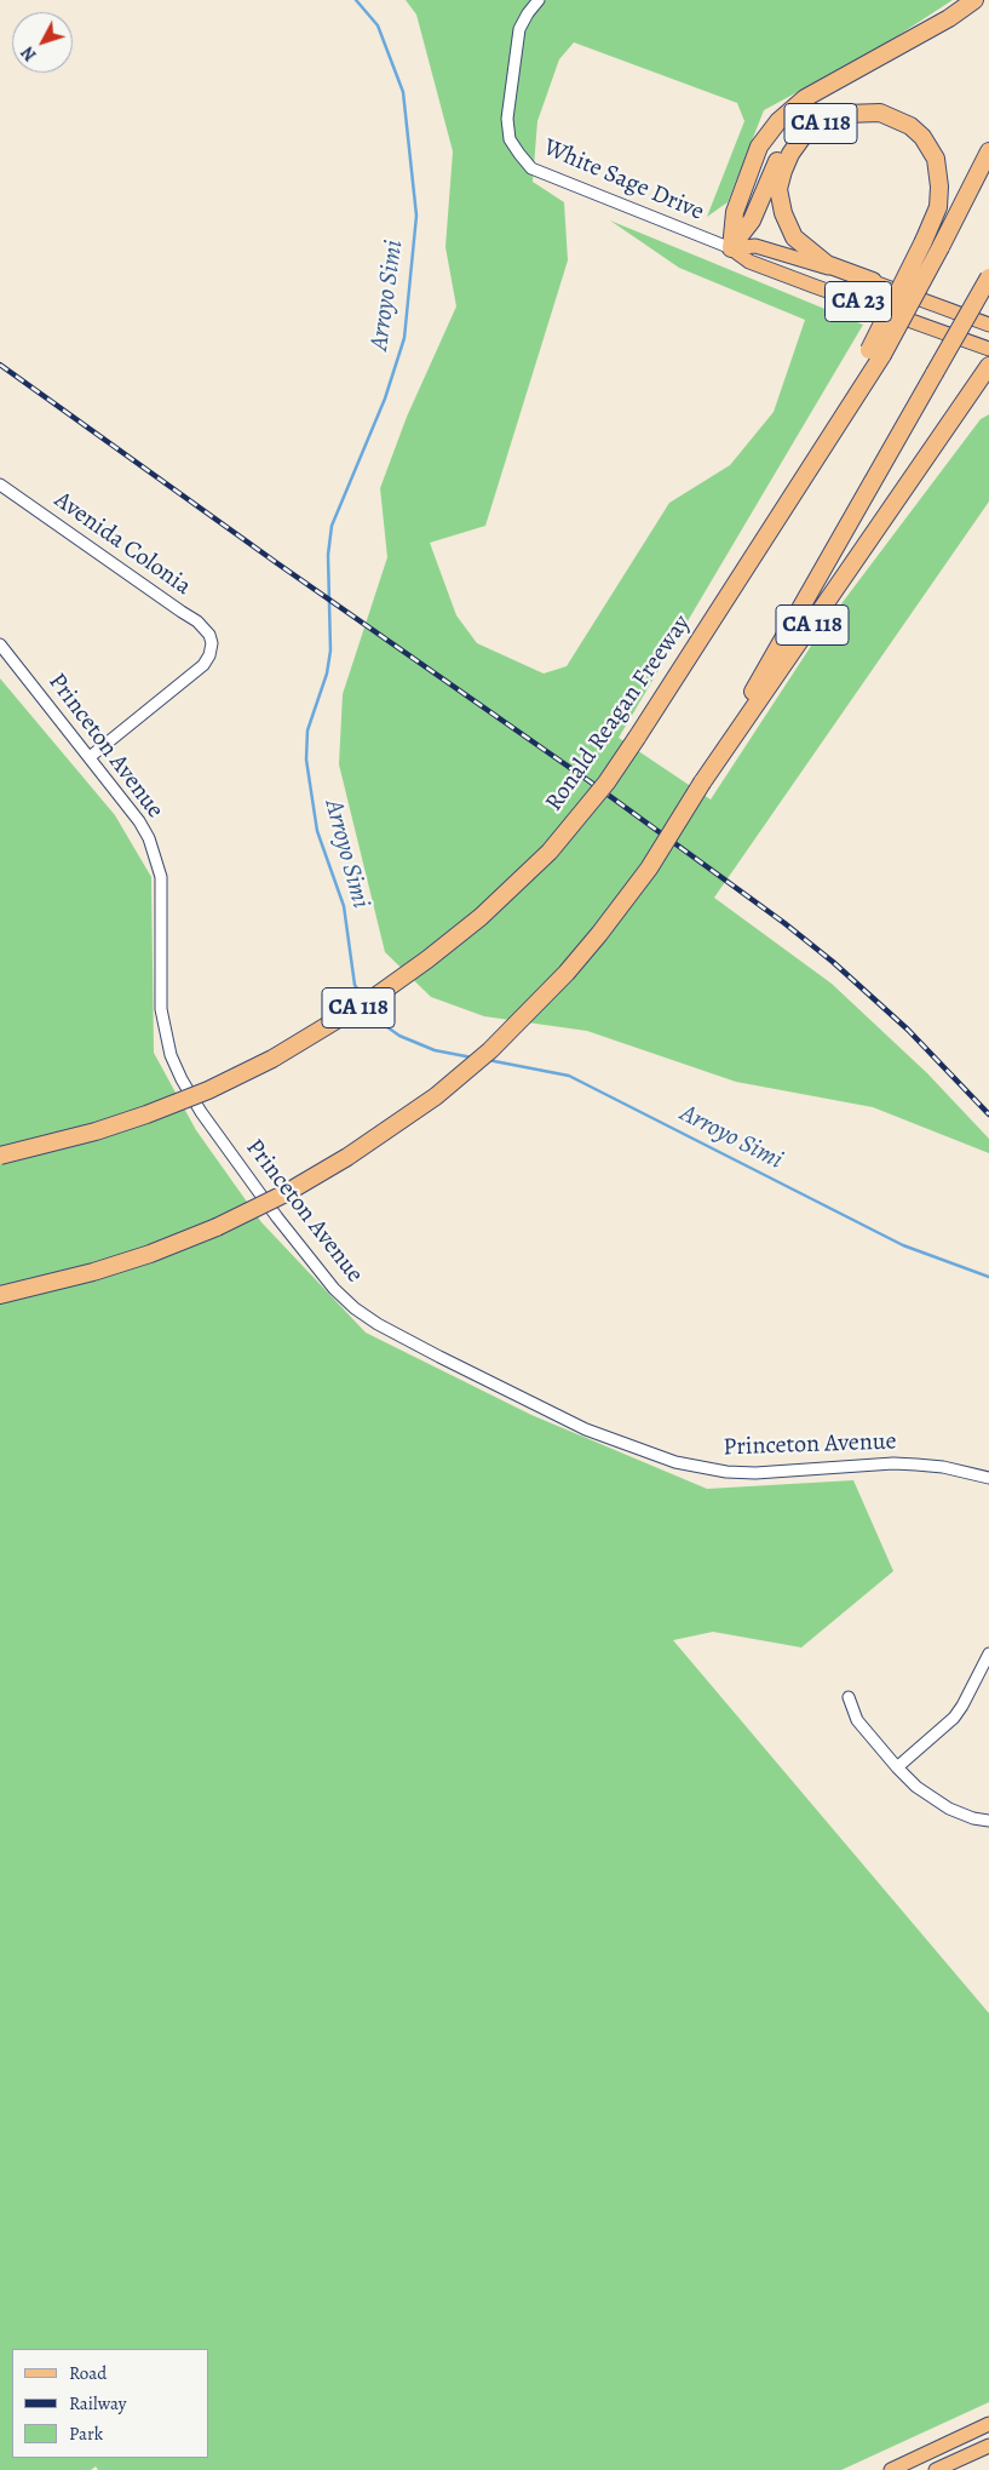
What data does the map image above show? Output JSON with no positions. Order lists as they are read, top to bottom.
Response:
{
  "streets": {
    "highway": ["CA 118", "Ronald Reagan Freeway"],
    "main road": ["CA 23"],
    "street": ["White Sage Drive", "Avenida Colonia", "Princeton Avenue"]
  },
  "crossings": [
    ["CA 118", "Ronald Reagan Freeway"],
    ["White Sage Drive", "CA 23"],
    ["Avenida Colonia", "Princeton Avenue"]
  ],
  "water": ["Arroyo Simi"],
  "legend": ["Road", "Railway", "Park"],
  "north": "bottom left"
}
